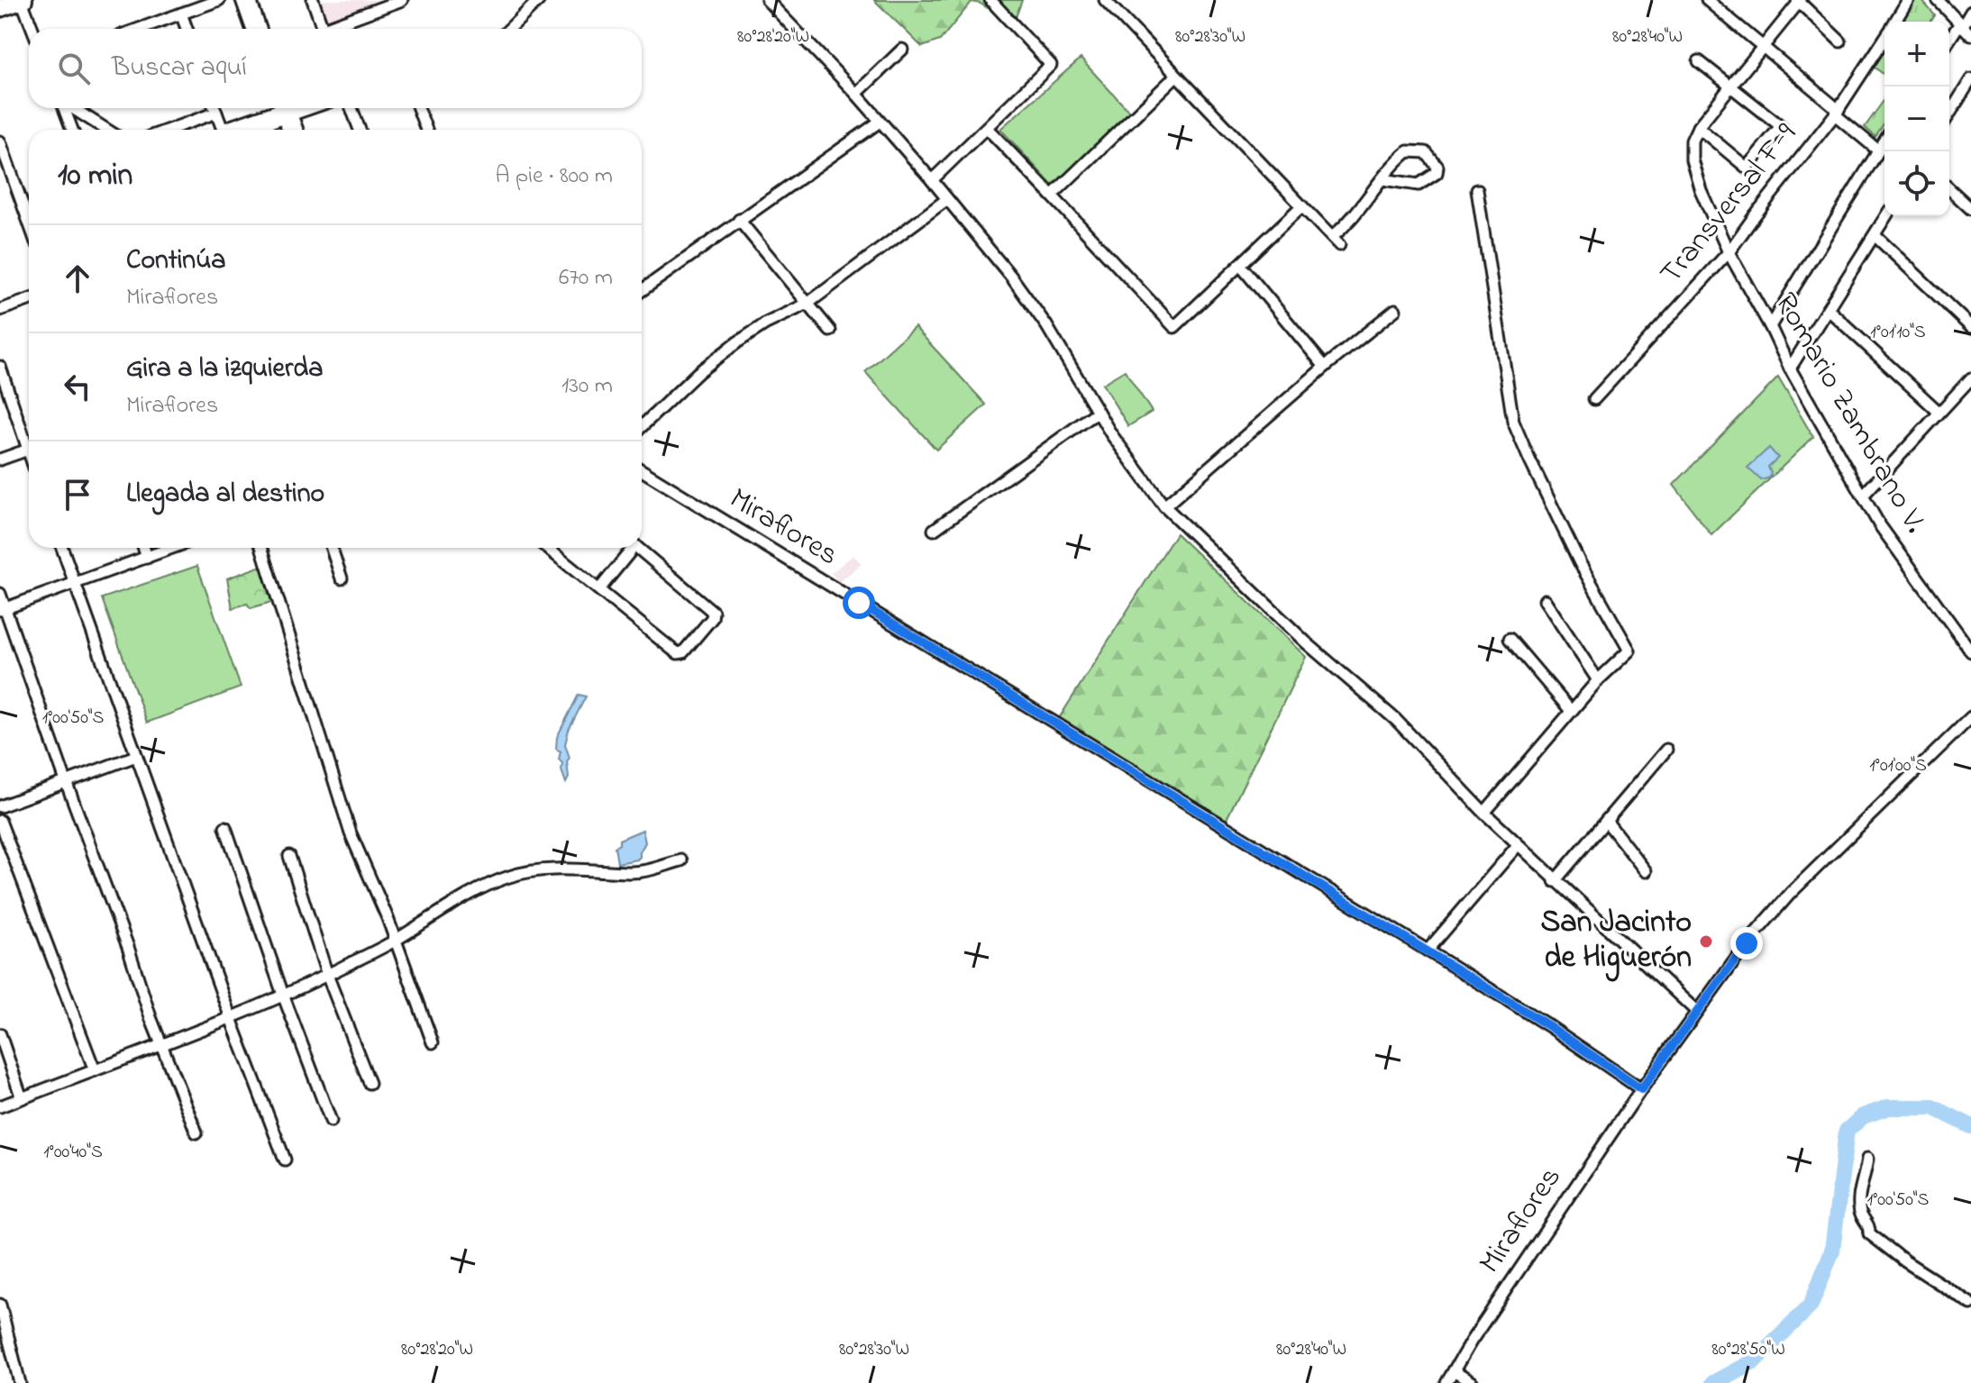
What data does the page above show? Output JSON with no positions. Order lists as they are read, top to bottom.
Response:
{
  "streets": {
    "street": ["Transversal F-9", "Romario Zambrano V.", "Miraflores"]
  },
  "crossings": [
    ["Transversal F-9", "Romario Zambrano V."]
  ],
  "places": ["San Jacinto de Higuerón"],
  "page": {
    "map_buttons": ["+", "−"],
    "search": "Buscar aquí",
    "heading": ["10 min", "A pie · 800 m"],
    "list": [
      ["Continúa", "Miraflores", "670 m"],
      ["Gira a la izquierda", "Miraflores", "130 m"],
      "Llegada al destino"
    ]
  },
  "coordinates": [
    "80°28'20\"W",
    "80°28'30\"W",
    "80°28'40\"W",
    "1°01'10\"S",
    "1°00'50\"S",
    "1°01'00\"S",
    "1°00'40\"S",
    "80°28'50\"W"
  ]
}
